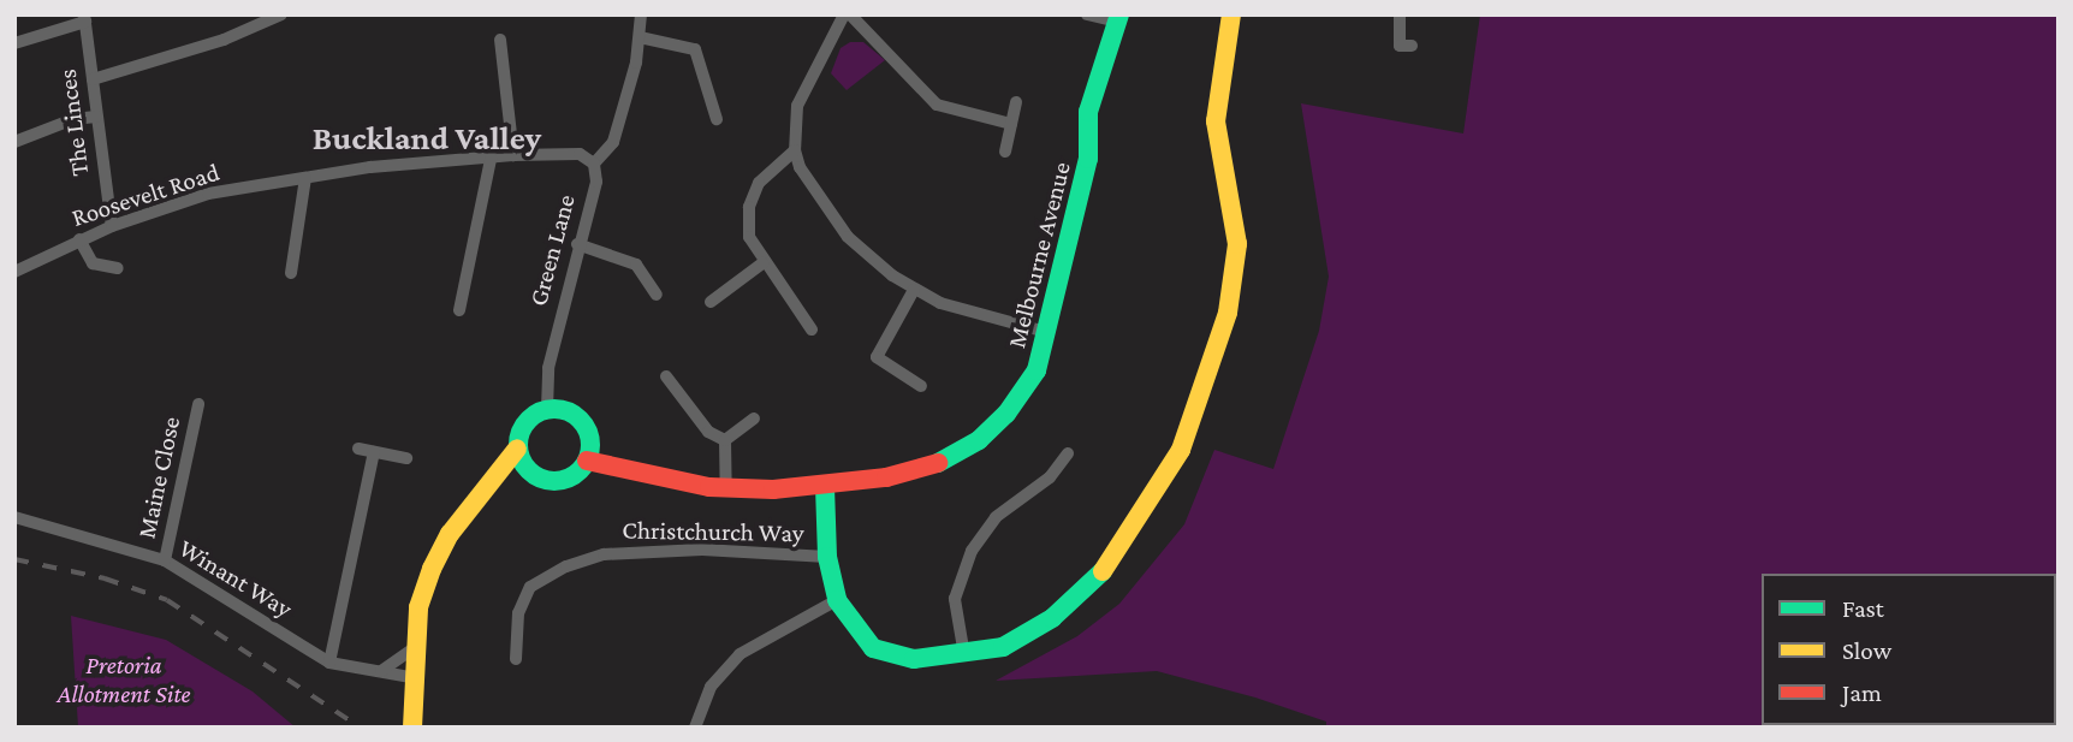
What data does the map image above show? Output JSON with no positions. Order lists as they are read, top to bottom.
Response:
{
  "streets": {
    "street": [
      "The Linces",
      "Roosevelt Road",
      "Green Lane",
      "Melbourne Avenue",
      "Maine Close",
      "Christchurch Way",
      "Winant Way"
    ]
  },
  "crossings": [
    ["The Linces", "Roosevelt Road"],
    ["Roosevelt Road", "Green Lane"],
    ["Green Lane", "Melbourne Avenue"],
    ["Maine Close", "Winant Way"]
  ],
  "districts": ["Buckland Valley"],
  "parks": ["Pretoria Allotment Site"],
  "legend": ["Fast", "Slow", "Jam"]
}
